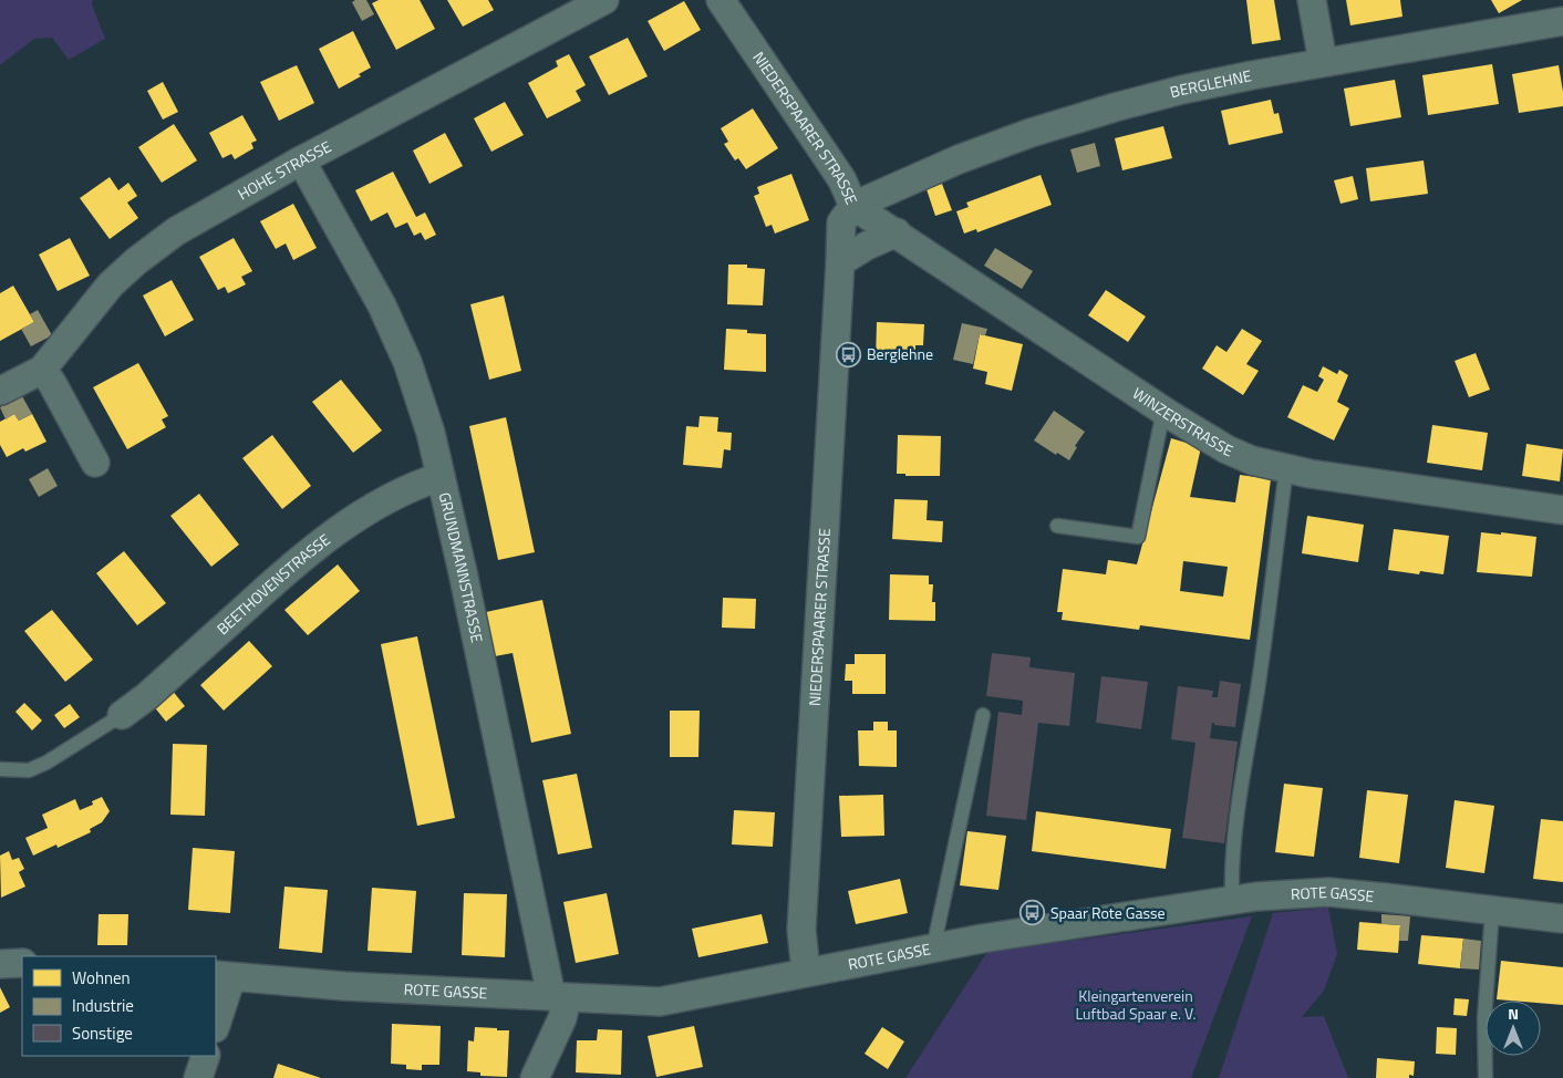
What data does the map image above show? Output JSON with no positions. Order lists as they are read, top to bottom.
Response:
{
  "streets": {
    "street": [
      "BERGLEHNE",
      "NIEDERSPAARER STRASSE",
      "HOHE STRASSE",
      "WINZERSTRASSE",
      "GRUNDMANNSTRASSE",
      "BEETHOVENSTRASSE",
      "ROTE GASSE"
    ]
  },
  "crossings": [
    ["BERGLEHNE", "NIEDERSPAARER STRASSE"],
    ["BERGLEHNE", "WINZERSTRASSE"],
    ["NIEDERSPAARER STRASSE", "WINZERSTRASSE"],
    ["NIEDERSPAARER STRASSE", "ROTE GASSE"],
    ["HOHE STRASSE", "GRUNDMANNSTRASSE"],
    ["GRUNDMANNSTRASSE", "BEETHOVENSTRASSE"],
    ["GRUNDMANNSTRASSE", "ROTE GASSE"]
  ],
  "parks": ["Kleingartenverein Luftbad Spaar e. V."],
  "places": {
    "bus stop": ["Berglehne", "Spaar Rote Gasse"]
  },
  "legend": ["Wohnen", "Industrie", "Sonstige"],
  "north": "top"
}
